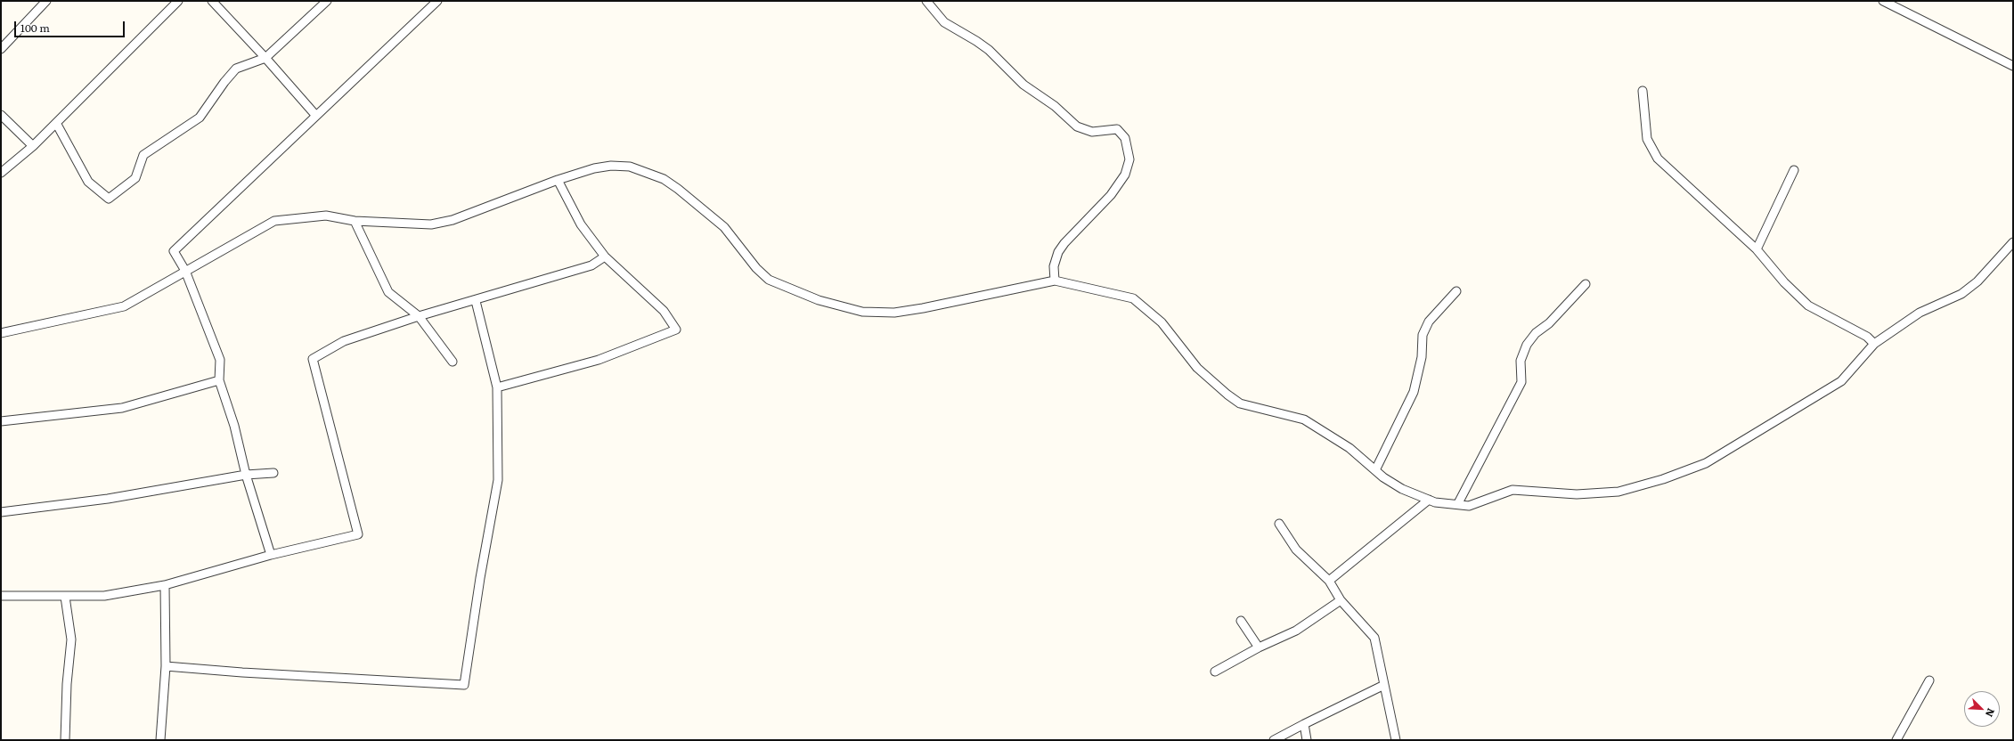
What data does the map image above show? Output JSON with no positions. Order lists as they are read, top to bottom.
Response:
{
  "scale_bar": "100 m",
  "north": "bottom right"
}
